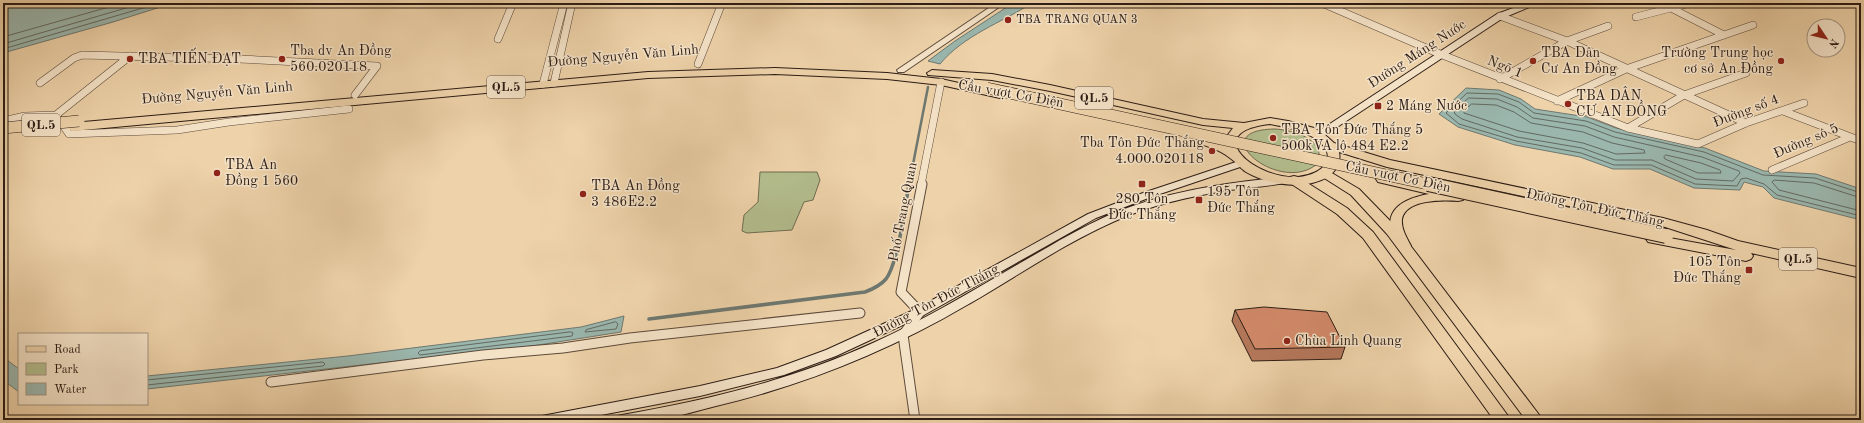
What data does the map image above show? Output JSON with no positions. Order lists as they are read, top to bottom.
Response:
{
  "streets": {
    "main road": [
      "Đường Máng Nước",
      "Đường Nguyễn Văn Linh",
      "QL.5",
      "Cầu vượt Cơ Điện",
      "Đường Tôn Đức Thắng"
    ],
    "street": [
      "Ngõ 1",
      "Đường số 4",
      "Đường sô 5",
      "Phố Trang Quan"
    ]
  },
  "crossings": [
    ["Đường Máng Nước", "Đường Nguyễn Văn Linh"],
    ["Đường Máng Nước", "Ngõ 1"],
    ["Đường Nguyễn Văn Linh", "Cầu vượt Cơ Điện"],
    ["Đường Nguyễn Văn Linh", "Đường Tôn Đức Thắng"],
    ["Đường Nguyễn Văn Linh", "Phố Trang Quan"],
    ["Ngõ 1", "Đường số 4"],
    ["Cầu vượt Cơ Điện", "Đường Tôn Đức Thắng"],
    ["Cầu vượt Cơ Điện", "Phố Trang Quan"],
    ["Đường Tôn Đức Thắng", "Phố Trang Quan"]
  ],
  "places": {
    "other": [
      "TBA TRANG QUAN 3",
      "TBA TIẾN ĐẠT",
      "Tba dv An Đồng 560.020118",
      "TBA Dân Cư An Đồng",
      "Trường Trung học cơ sở An Đồng",
      "TBA DÂN CƯ AN ĐỒNG",
      "TBA Tôn Đức Thắng 5 500kVA lộ 484 E2.2",
      "Tba Tôn Đức Thắng 4.000.020118",
      "TBA An Đồng 1 560",
      "TBA An Đồng 3 486E2.2",
      "Chùa Linh Quang"
    ],
    "transit": [
      "2 Máng Nước",
      "280 Tôn Đức Thắng",
      "195 Tôn Đức Thắng",
      "105 Tôn Đức Thắng"
    ]
  },
  "legend": ["Road", "Park", "Water"],
  "north": "bottom right"
}
